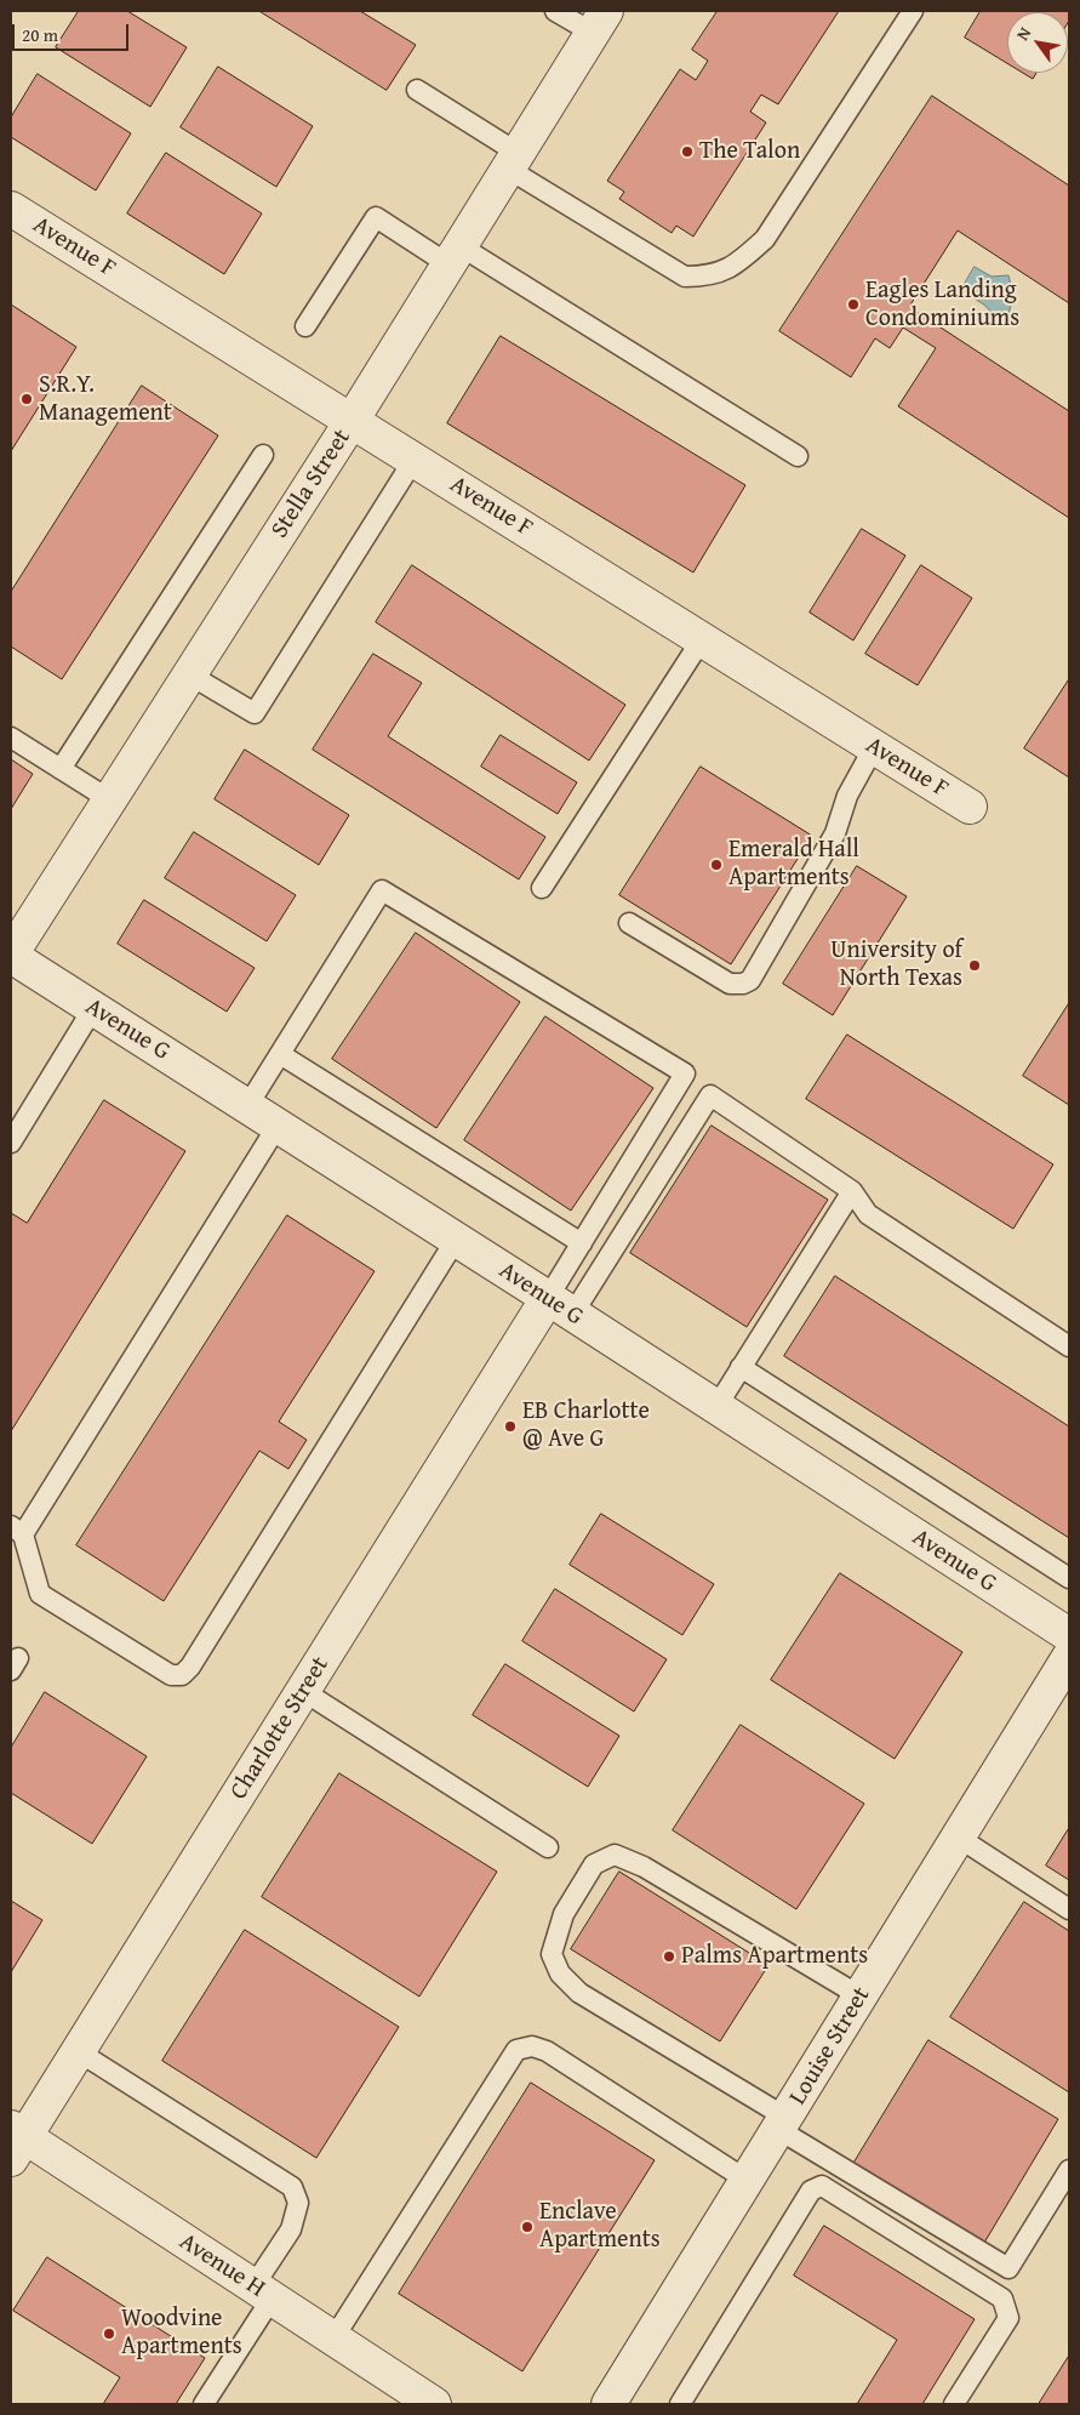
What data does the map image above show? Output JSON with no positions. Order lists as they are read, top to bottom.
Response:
{
  "streets": {
    "street": [
      "Avenue F",
      "Stella Street",
      "Avenue G",
      "Charlotte Street",
      "Louise Street",
      "Avenue H"
    ]
  },
  "crossings": [
    ["Avenue F", "Stella Street"],
    ["Stella Street", "Avenue G"],
    ["Avenue G", "Charlotte Street"],
    ["Charlotte Street", "Avenue H"]
  ],
  "places": [
    "The Talon",
    "Eagles Landing Condominiums",
    "S.R.Y. Management",
    "Emerald Hall Apartments",
    "University of North Texas",
    "EB Charlotte @ Ave G",
    "Palms Apartments",
    "Enclave Apartments",
    "Woodvine Apartments"
  ],
  "scale_bar": "20 m",
  "north": "top left"
}
